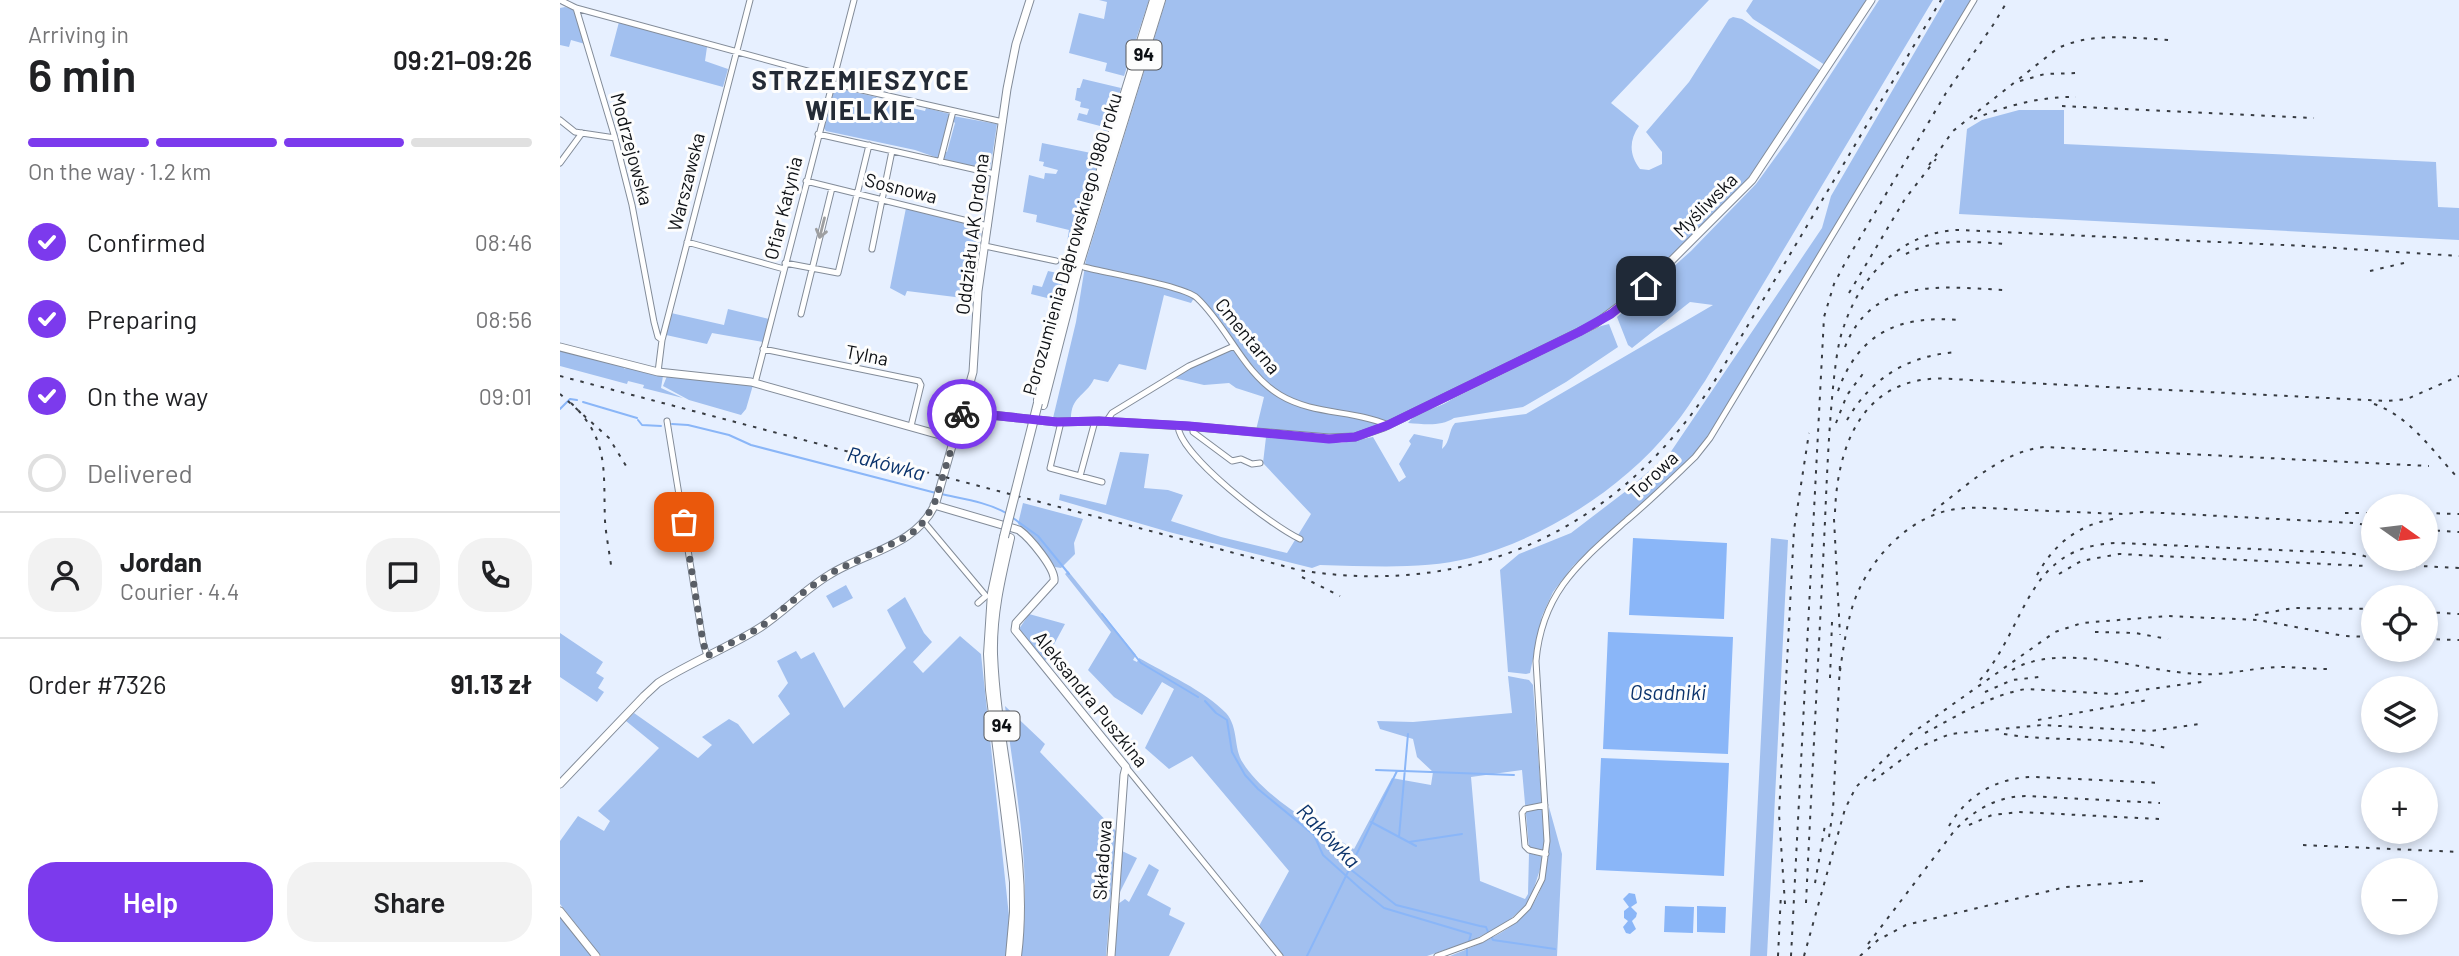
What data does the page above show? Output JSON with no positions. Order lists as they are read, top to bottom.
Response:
{
  "streets": {
    "main road": ["94", "Porozumienia Dąbrowskiego 1980 roku"],
    "street": [
      "Modrzejowska",
      "Warszawska",
      "Sosnowa",
      "Myśliwska",
      "Ofiar Katynia",
      "Oddziału AK Ordona",
      "Cmentarna",
      "Tylna",
      "Torowa",
      "Aleksandra Puszkina",
      "Składowa"
    ]
  },
  "crossings": [
    ["Modrzejowska", "Warszawska"],
    ["Sosnowa", "Ofiar Katynia"],
    ["Sosnowa", "Oddziału AK Ordona"],
    ["Myśliwska", "Oddziału AK Ordona"],
    ["Myśliwska", "Cmentarna"],
    ["Ofiar Katynia", "Tylna"],
    ["Oddziału AK Ordona", "Aleksandra Puszkina"],
    ["Aleksandra Puszkina", "Składowa"]
  ],
  "districts": ["STRZEMIESZYCE WIELKIE"],
  "water": ["Rakówka", "Osadniki"],
  "north": "right",
  "page": {
    "heading": ["6 min", "Arriving in", "09:21–09:26"],
    "panel": [
      "Jordan",
      "Courier · 4.4",
      "Order #7326",
      "91.13 zł"
    ],
    "bar": "On the way · 1.2 km",
    "list": [
      ["Confirmed", "08:46"],
      ["Preparing", "08:56"],
      ["On the way", "09:01"],
      "Delivered"
    ],
    "map_buttons": ["+", "−"],
    "buttons": ["Help", "Share"]
  }
}
